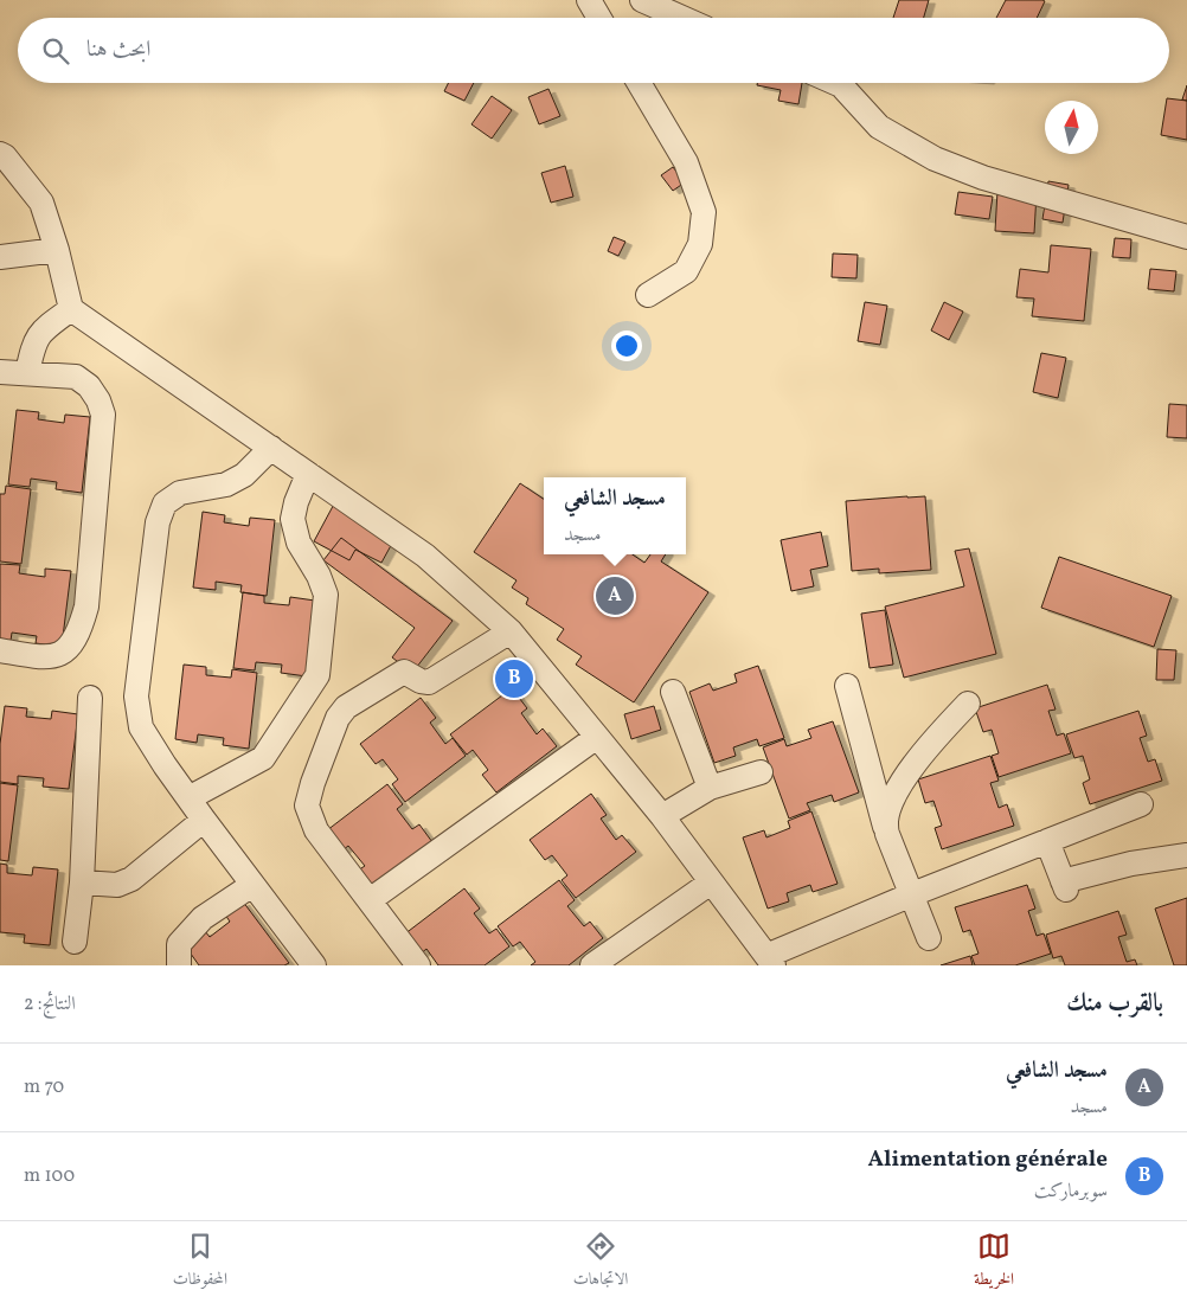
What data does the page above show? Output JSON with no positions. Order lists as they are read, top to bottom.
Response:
{
  "north": "top",
  "page": {
    "search": "ابحث هنا",
    "popup": ["مسجد الشافعي", "مسجد"],
    "pins": ["A", "B"],
    "heading": ["بالقرب منك", "النتائج: 2"],
    "list": [
      {
        "mark": "A",
        "name": "مسجد الشافعي",
        "note": "مسجد",
        "value": "70 m"
      },
      {
        "mark": "B",
        "name": "Alimentation générale",
        "note": "سوبرماركت",
        "value": "100 m"
      }
    ],
    "nav": ["الخريطة", "الاتجاهات", "المحفوظات"]
  }
}
